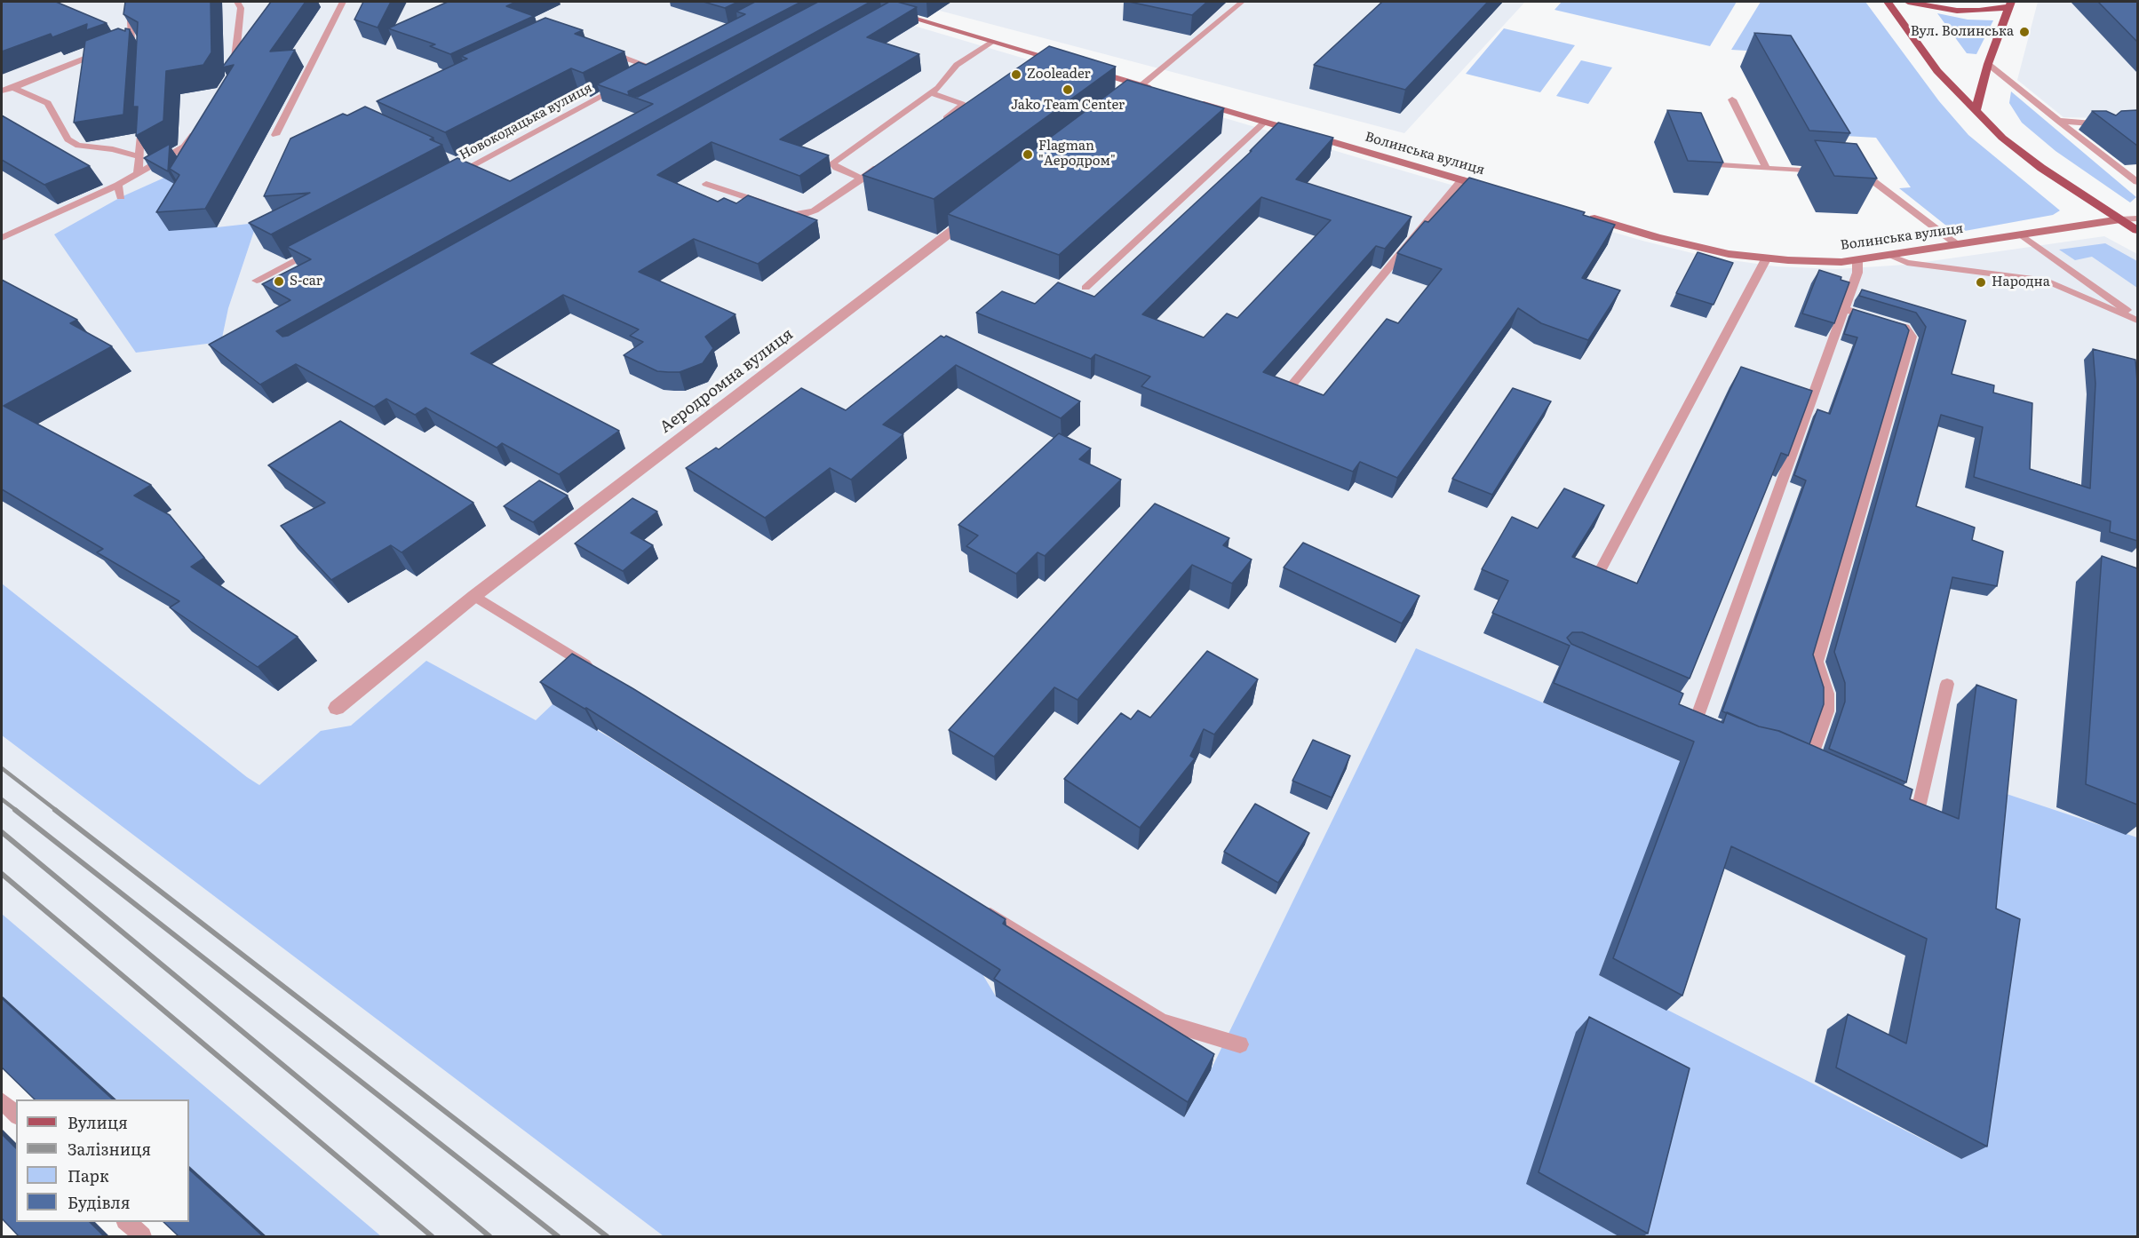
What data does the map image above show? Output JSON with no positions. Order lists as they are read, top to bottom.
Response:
{
  "streets": {
    "street": ["Волинська вулиця", "Аеродромна вулиця"],
    "lane": ["Новокодацька вулиця"]
  },
  "places": [
    "Вул. Волинська",
    "Zooleader",
    "Jako Team Center",
    "Flagman \"Аеродром\"",
    "S-car",
    "Народна"
  ],
  "legend": [
    "Вулиця",
    "Залізниця",
    "Парк",
    "Будівля"
  ]
}
